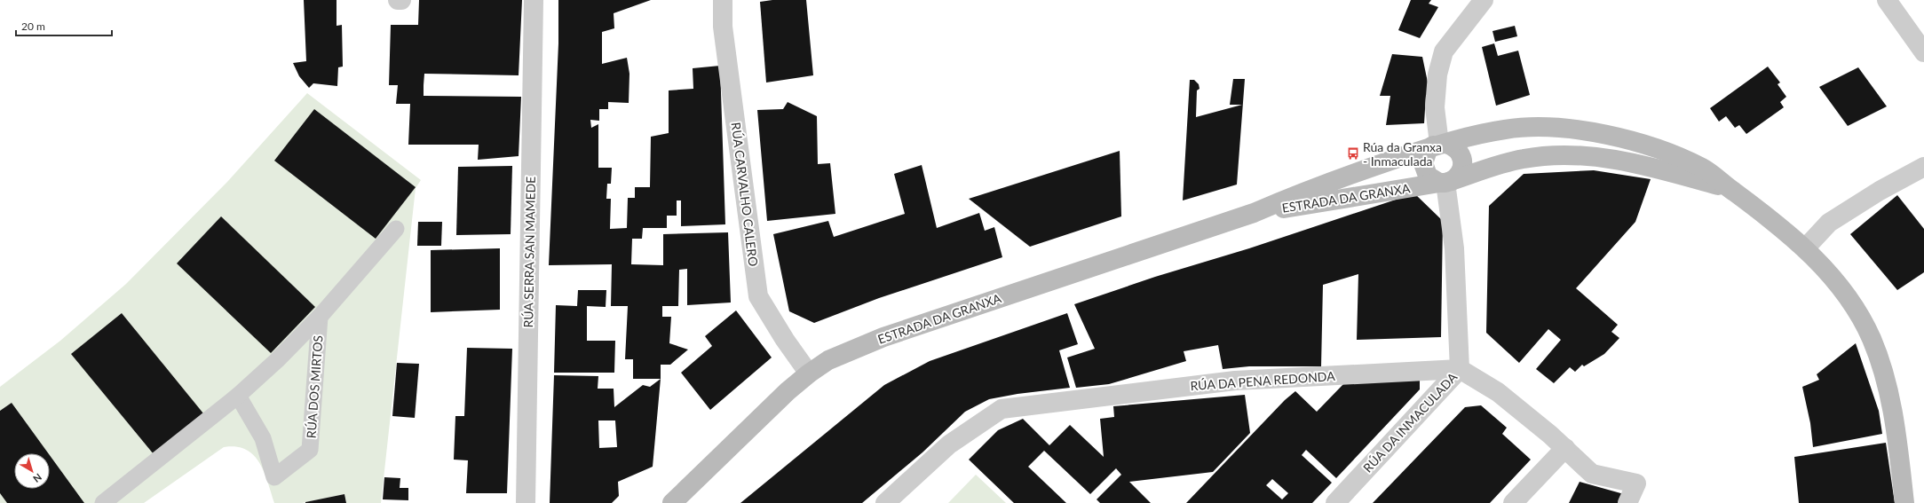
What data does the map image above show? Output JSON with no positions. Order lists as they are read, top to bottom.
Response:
{
  "streets": {
    "main road": ["ESTRADA DA GRANXA"],
    "street": [
      "RÚA CARVALHO CALERO",
      "RÚA SERRA SAN MAMEDE",
      "RÚA DA PENA REDONDA",
      "RÚA DA INMACULADA"
    ],
    "lane": ["RÚA DOS MIRTOS"]
  },
  "crossings": [
    ["RÚA CARVALHO CALERO", "ESTRADA DA GRANXA"],
    ["ESTRADA DA GRANXA", "RÚA DA INMACULADA"],
    ["RÚA DA PENA REDONDA", "RÚA DA INMACULADA"]
  ],
  "places": {
    "bus stop": ["Rúa da Granxa - Inmaculada"]
  },
  "scale_bar": "20 m",
  "north": "bottom right"
}
